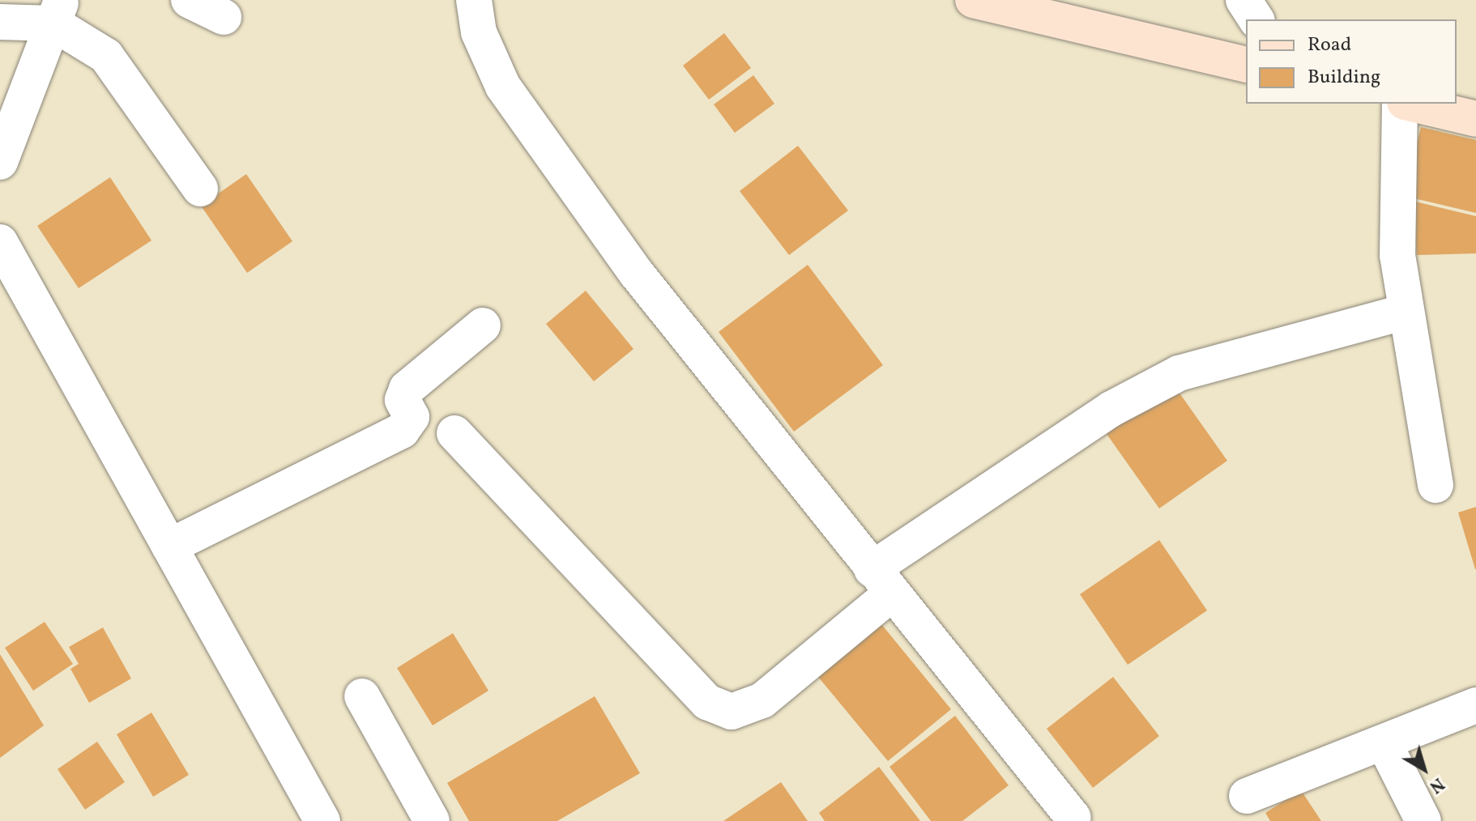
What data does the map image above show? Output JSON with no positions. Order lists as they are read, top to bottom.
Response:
{
  "legend": ["Road", "Building"],
  "north": "bottom right"
}
